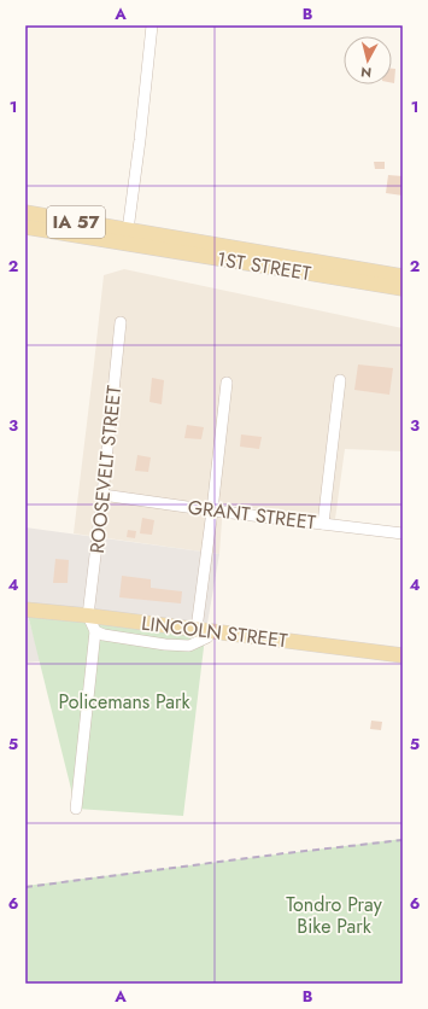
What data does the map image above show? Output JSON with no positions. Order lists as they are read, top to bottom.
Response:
{
  "streets": {
    "main road": ["IA 57", "1ST STREET", "LINCOLN STREET"],
    "street": ["ROOSEVELT STREET", "GRANT STREET"]
  },
  "crossings": [
    ["IA 57", "1ST STREET"],
    ["ROOSEVELT STREET", "GRANT STREET"],
    ["ROOSEVELT STREET", "LINCOLN STREET"]
  ],
  "parks": ["Policemans Park", "Tondro Pray Bike Park"],
  "north": "bottom",
  "grid": {
    "columns": ["A", "B"],
    "rows": [
      "1",
      "2",
      "3",
      "4",
      "5",
      "6"
    ]
  }
}
